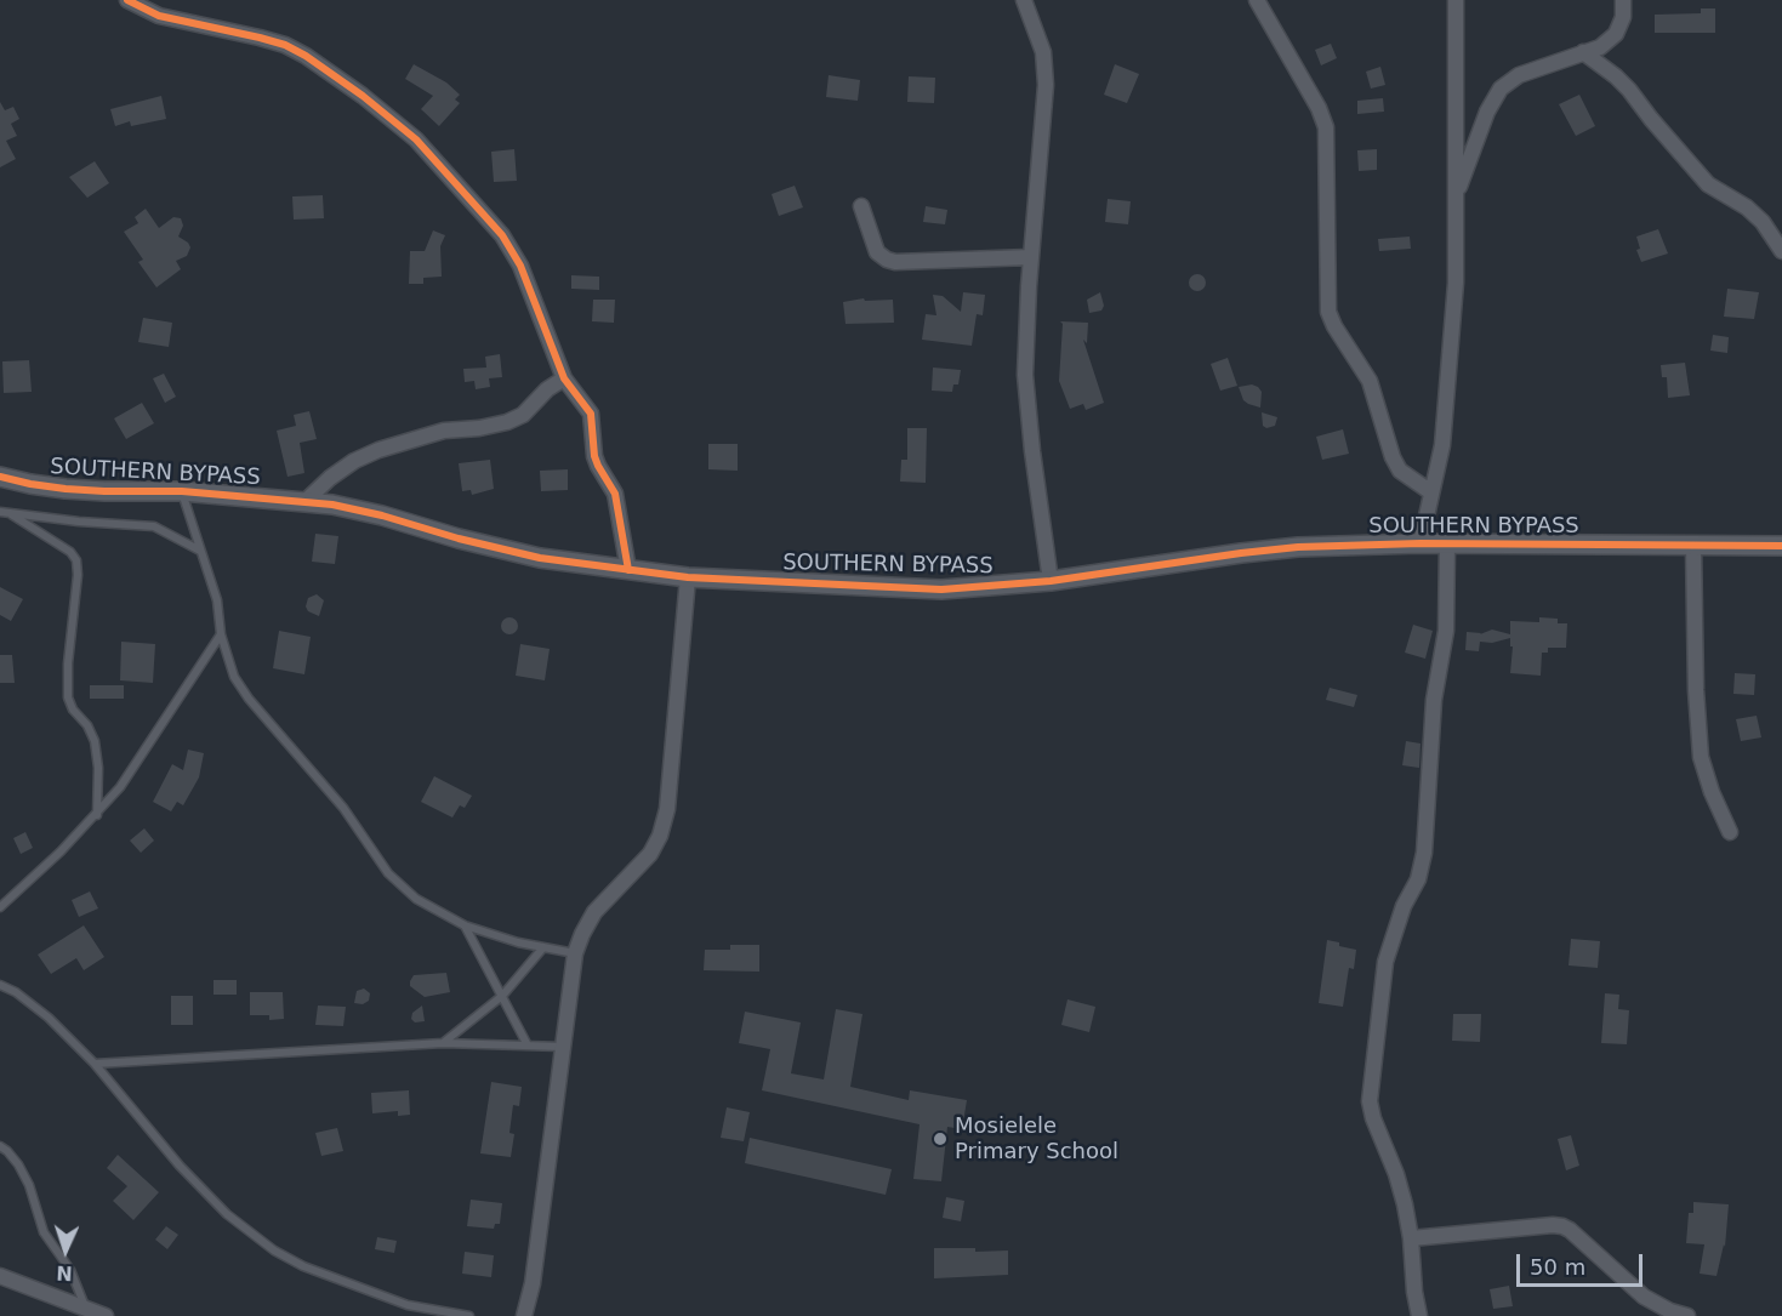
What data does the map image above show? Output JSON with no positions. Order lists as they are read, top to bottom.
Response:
{
  "streets": {
    "street": ["SOUTHERN BYPASS"]
  },
  "places": ["Mosielele Primary School"],
  "scale_bar": "50 m",
  "north": "bottom"
}
